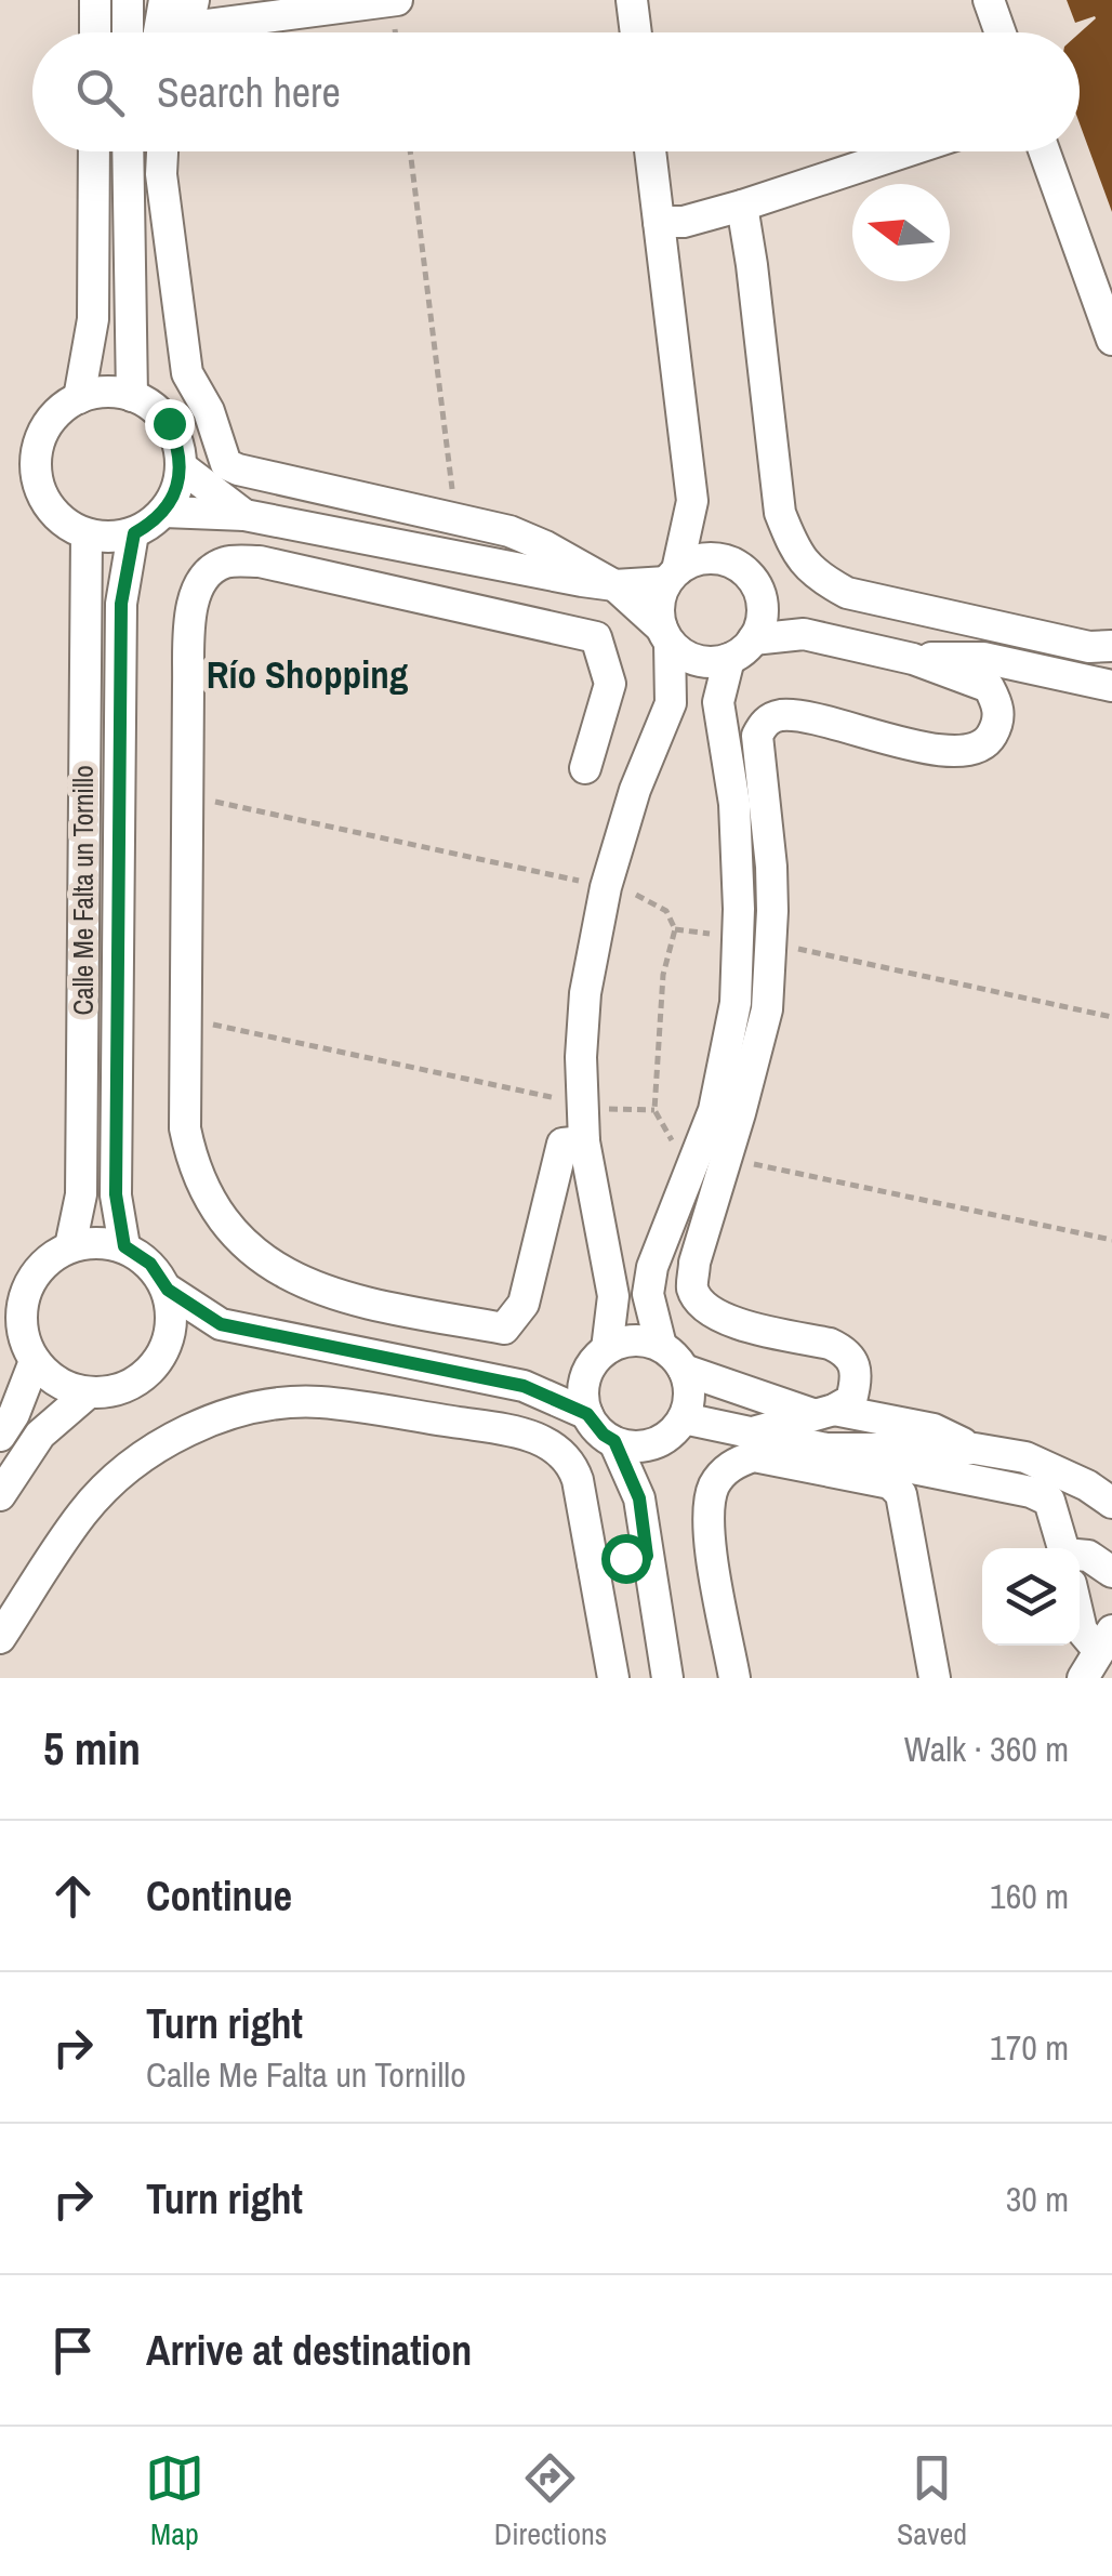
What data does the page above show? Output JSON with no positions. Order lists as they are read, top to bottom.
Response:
{
  "streets": {
    "street": ["Calle Me Falta un Tornillo"]
  },
  "districts": ["Río Shopping"],
  "north": "left",
  "page": {
    "search": "Search here",
    "heading": ["5 min", "Walk · 360 m"],
    "list": [
      ["Continue", "160 m"],
      ["Turn right", "Calle Me Falta un Tornillo", "170 m"],
      ["Turn right", "30 m"],
      "Arrive at destination"
    ],
    "nav": ["Map", "Directions", "Saved"]
  }
}
